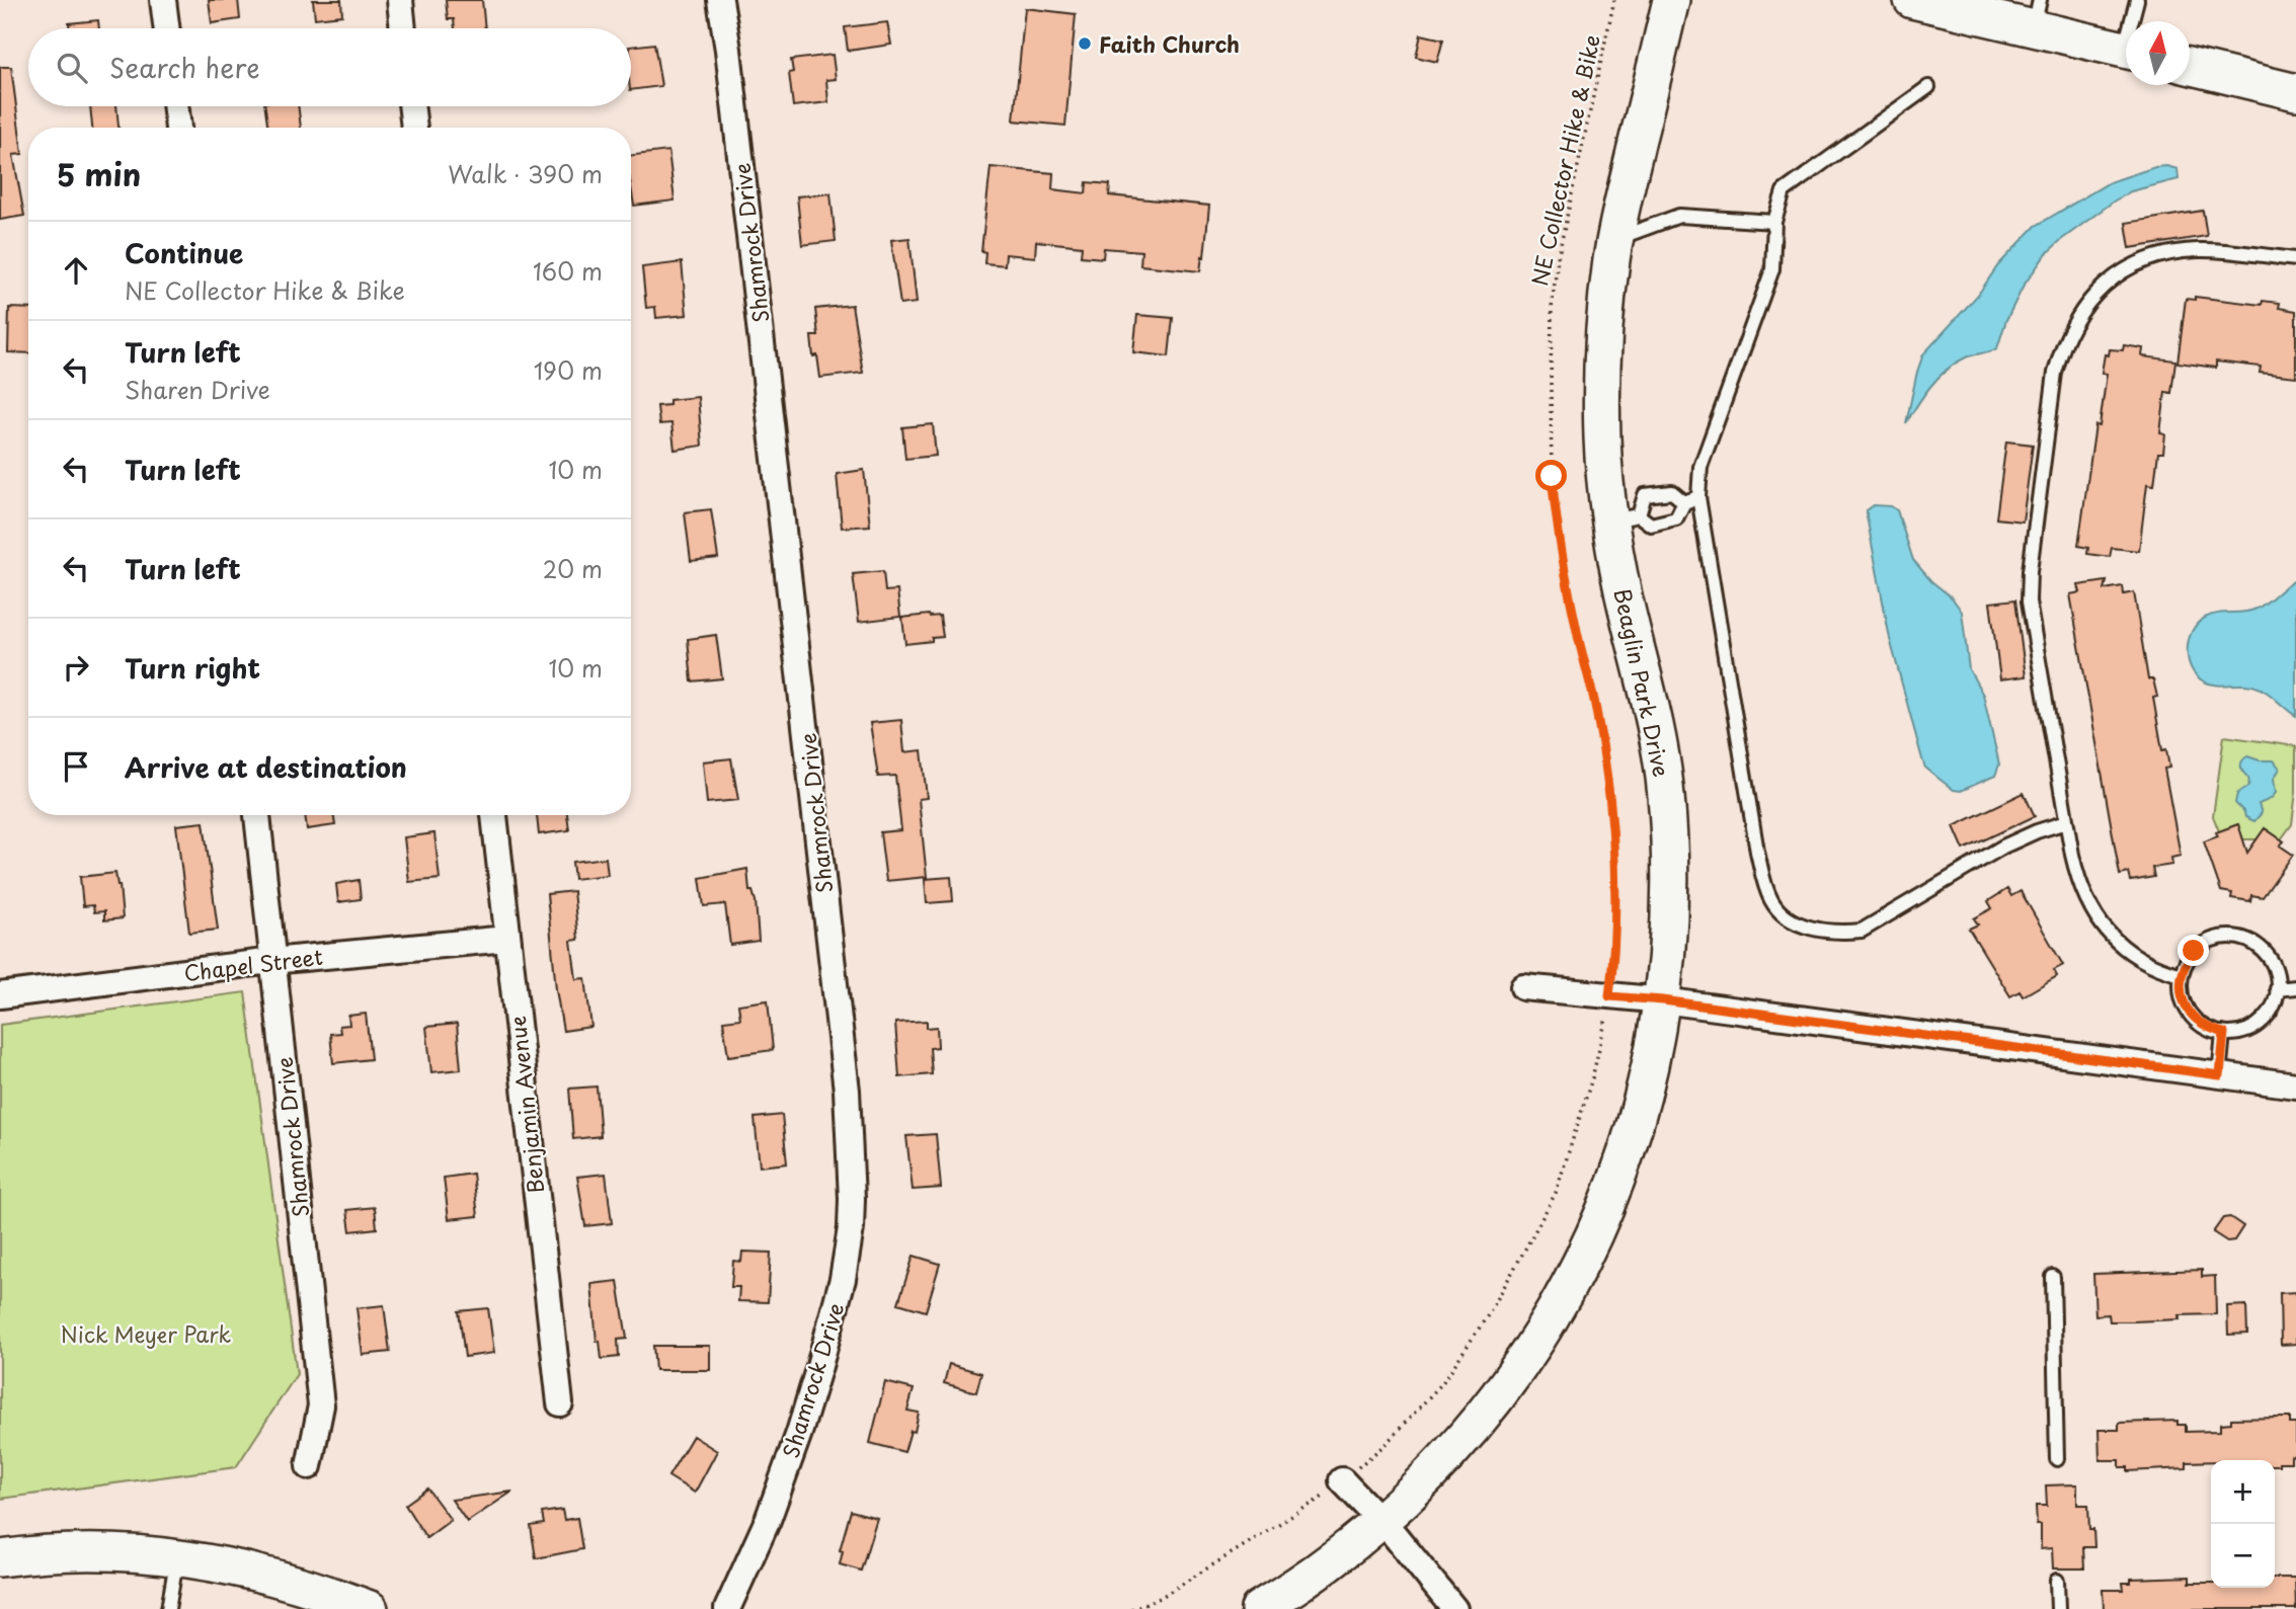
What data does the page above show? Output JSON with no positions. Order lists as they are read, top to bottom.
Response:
{
  "streets": {
    "main road": ["Beaglin Park Drive"],
    "street": ["Shamrock Drive", "Chapel Street", "Benjamin Avenue"],
    "path": ["NE Collector Hike & Bike"]
  },
  "crossings": [
    ["Shamrock Drive", "Chapel Street"],
    ["Chapel Street", "Benjamin Avenue"]
  ],
  "parks": ["Nick Meyer Park"],
  "places": ["Faith Church"],
  "north": "top",
  "page": {
    "search": "Search here",
    "heading": ["5 min", "Walk · 390 m"],
    "list": [
      ["Continue", "NE Collector Hike & Bike", "160 m"],
      ["Turn left", "Sharen Drive", "190 m"],
      ["Turn left", "10 m"],
      ["Turn left", "20 m"],
      ["Turn right", "10 m"],
      "Arrive at destination"
    ],
    "map_buttons": ["+", "−"]
  }
}
